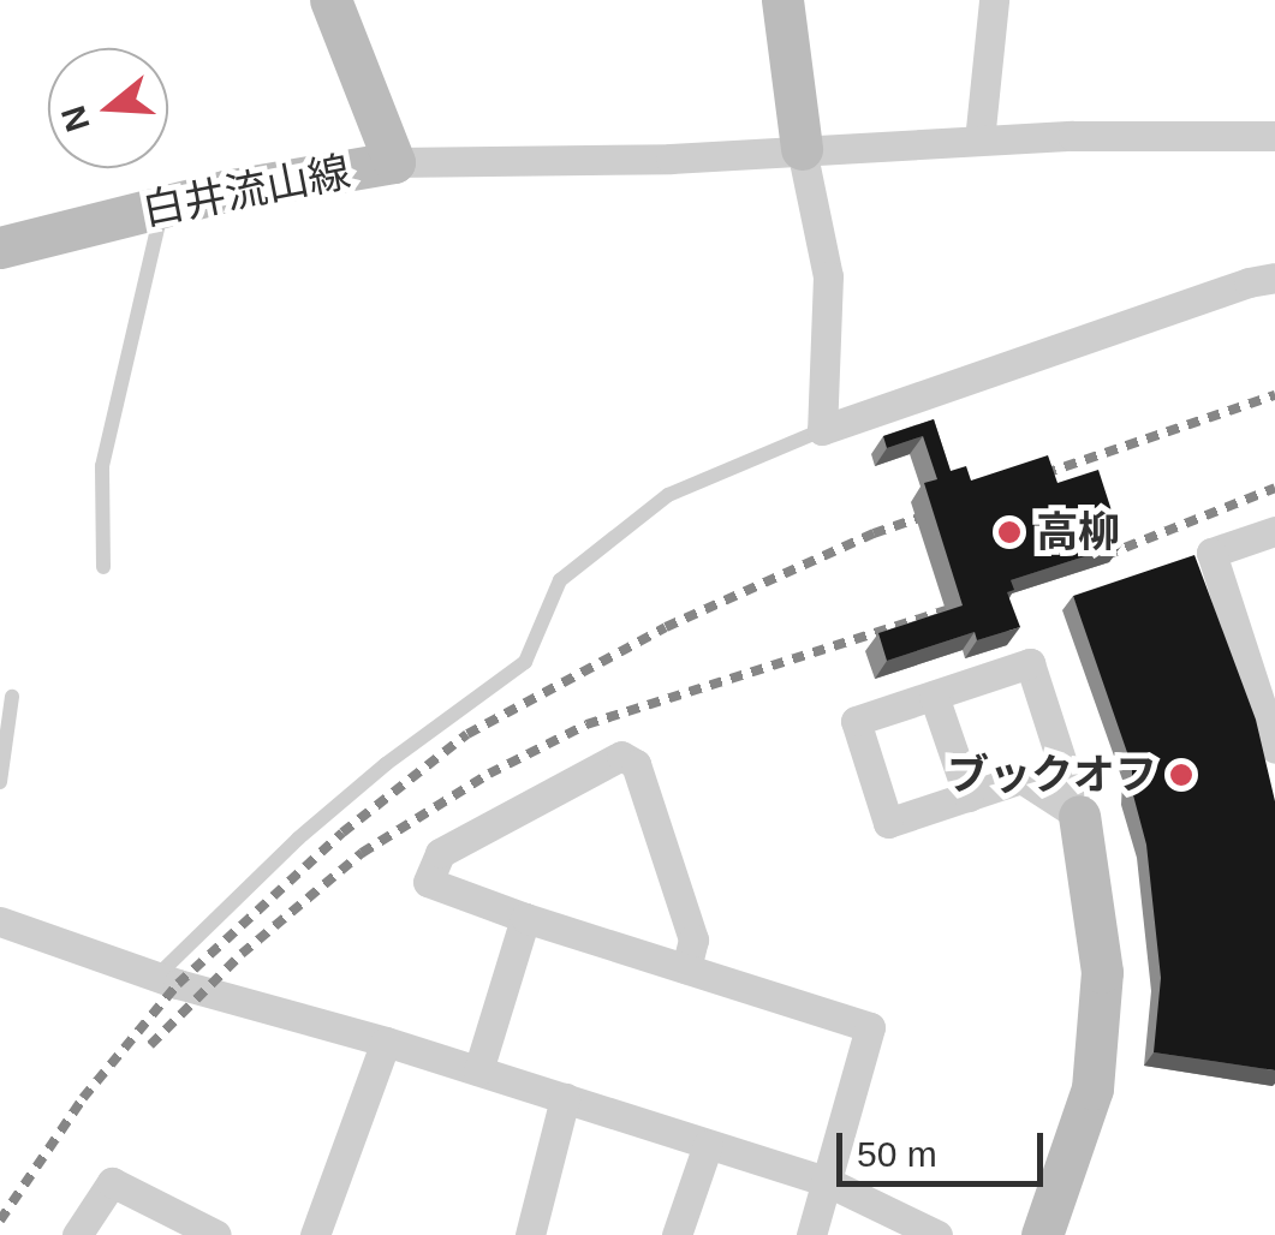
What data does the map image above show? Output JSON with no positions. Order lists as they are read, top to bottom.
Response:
{
  "streets": {
    "main road": ["白井流山線"]
  },
  "places": ["高柳", "ブックオフ"],
  "scale_bar": "50 m",
  "north": "left"
}
